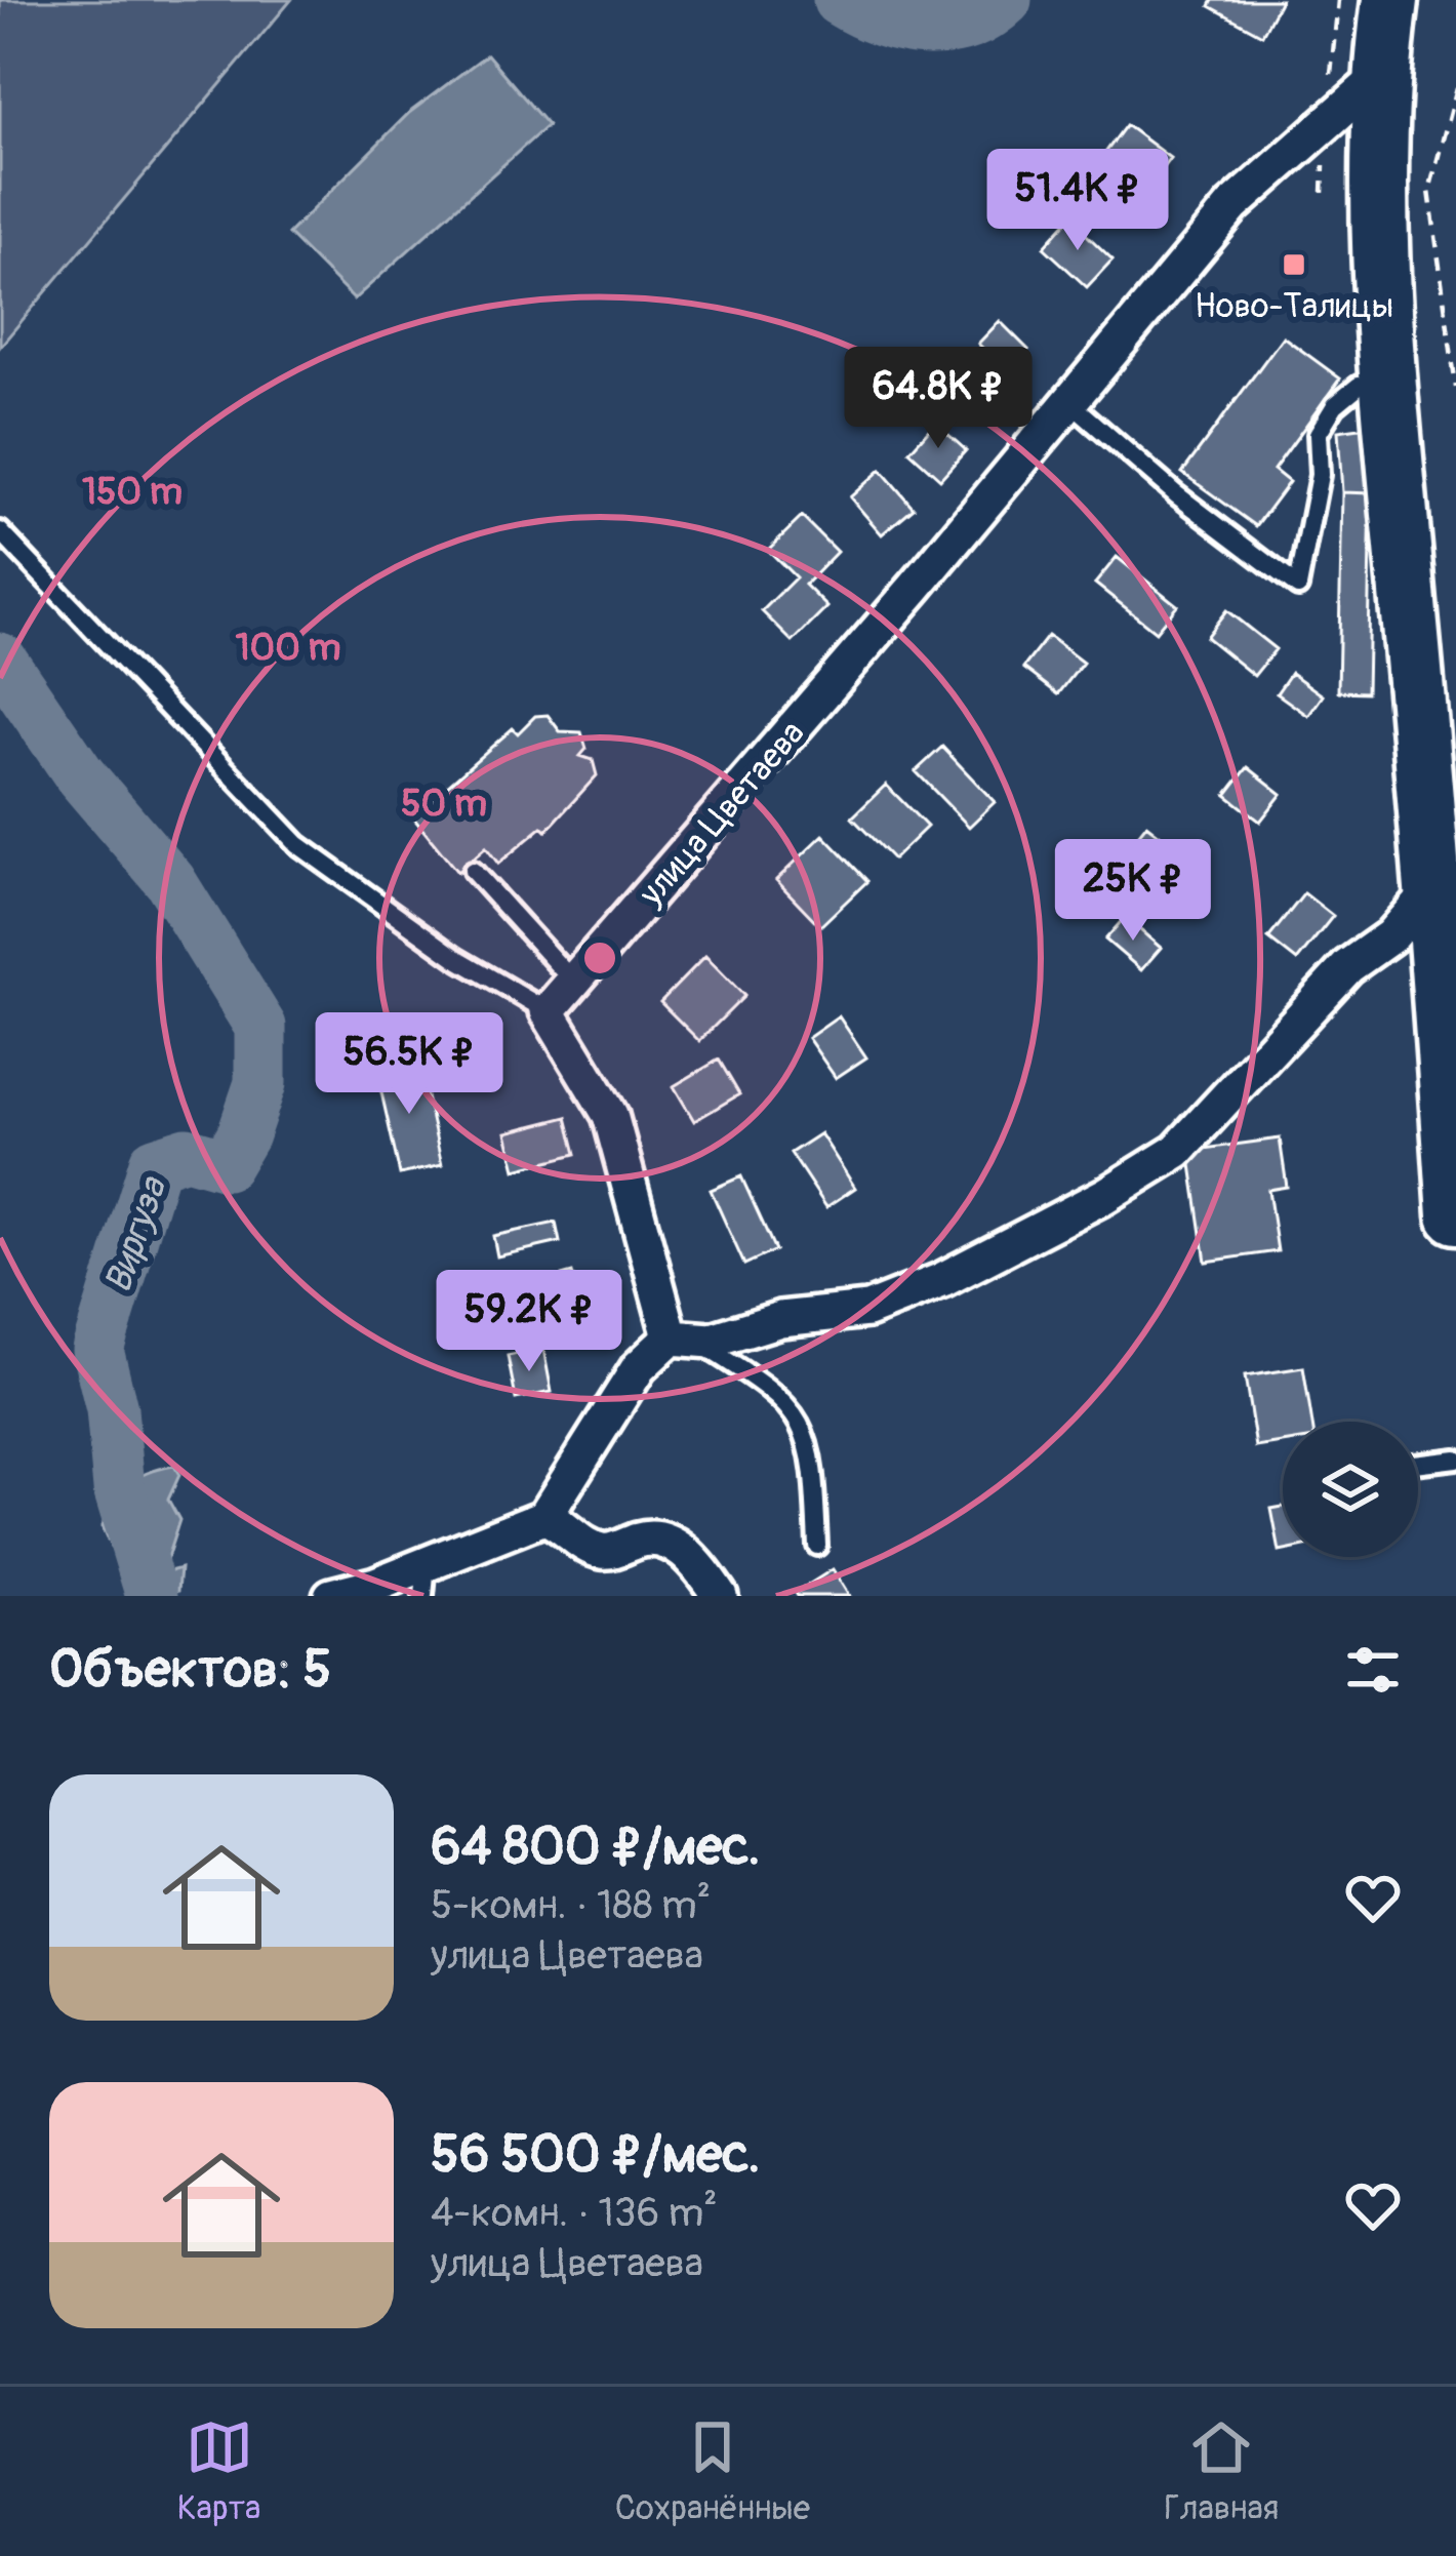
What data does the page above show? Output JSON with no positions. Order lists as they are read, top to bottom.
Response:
{
  "streets": {
    "street": ["улица Цветаева"]
  },
  "water": ["Виргуза"],
  "places": {
    "transit": ["Ново-Талицы"]
  },
  "page": {
    "price": [
      "51.4K ₽",
      "64.8K ₽",
      "25K ₽",
      "56.5K ₽",
      "59.2K ₽"
    ],
    "heading": "Объектов: 5",
    "list": [
      {
        "name": "64 800 ₽/мес.",
        "note": "5-комн. · 188 m² · улица Цветаева"
      },
      {
        "name": "56 500 ₽/мес.",
        "note": "4-комн. · 136 m² · улица Цветаева"
      }
    ],
    "tabs": ["Карта", "Сохранённые", "Главная"]
  },
  "rings": ["150 m", "100 m", "50 m"]
}
